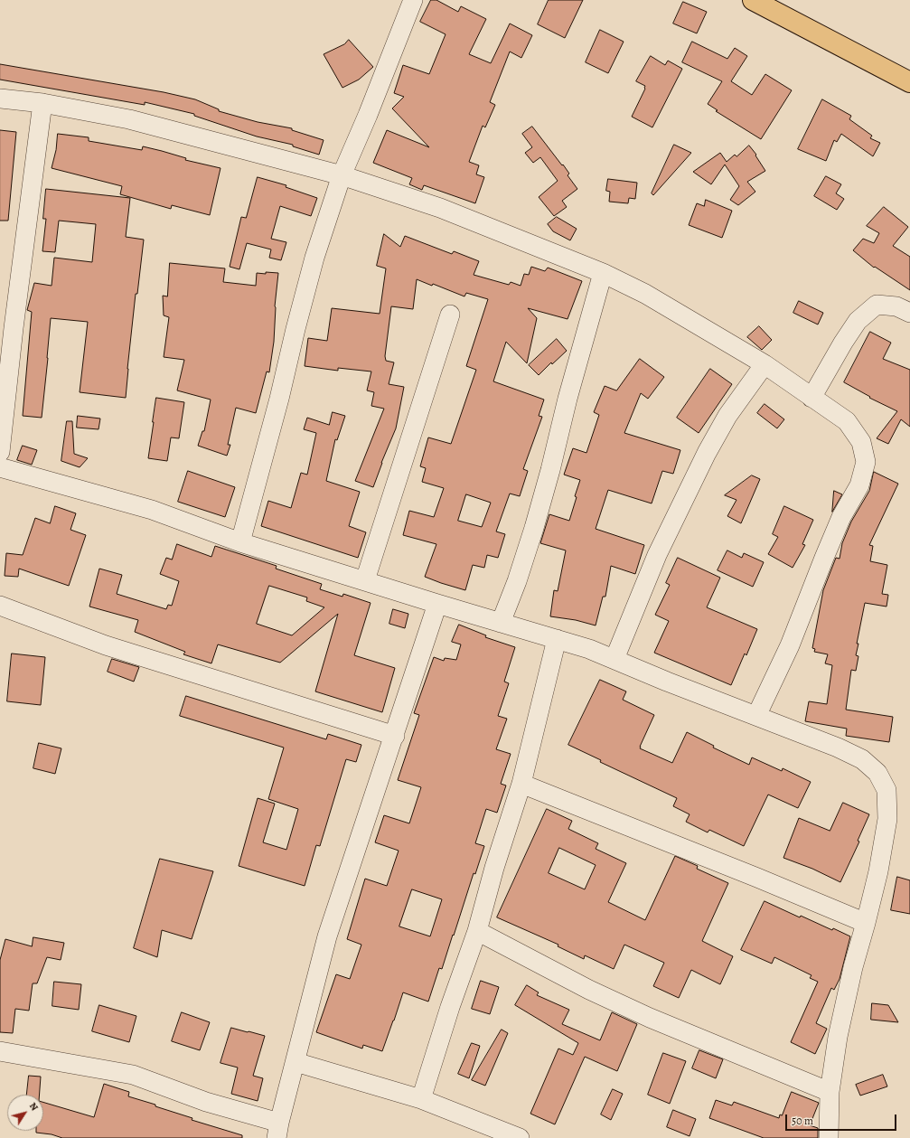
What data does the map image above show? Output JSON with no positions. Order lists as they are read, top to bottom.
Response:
{
  "scale_bar": "50 m",
  "north": "top right"
}
